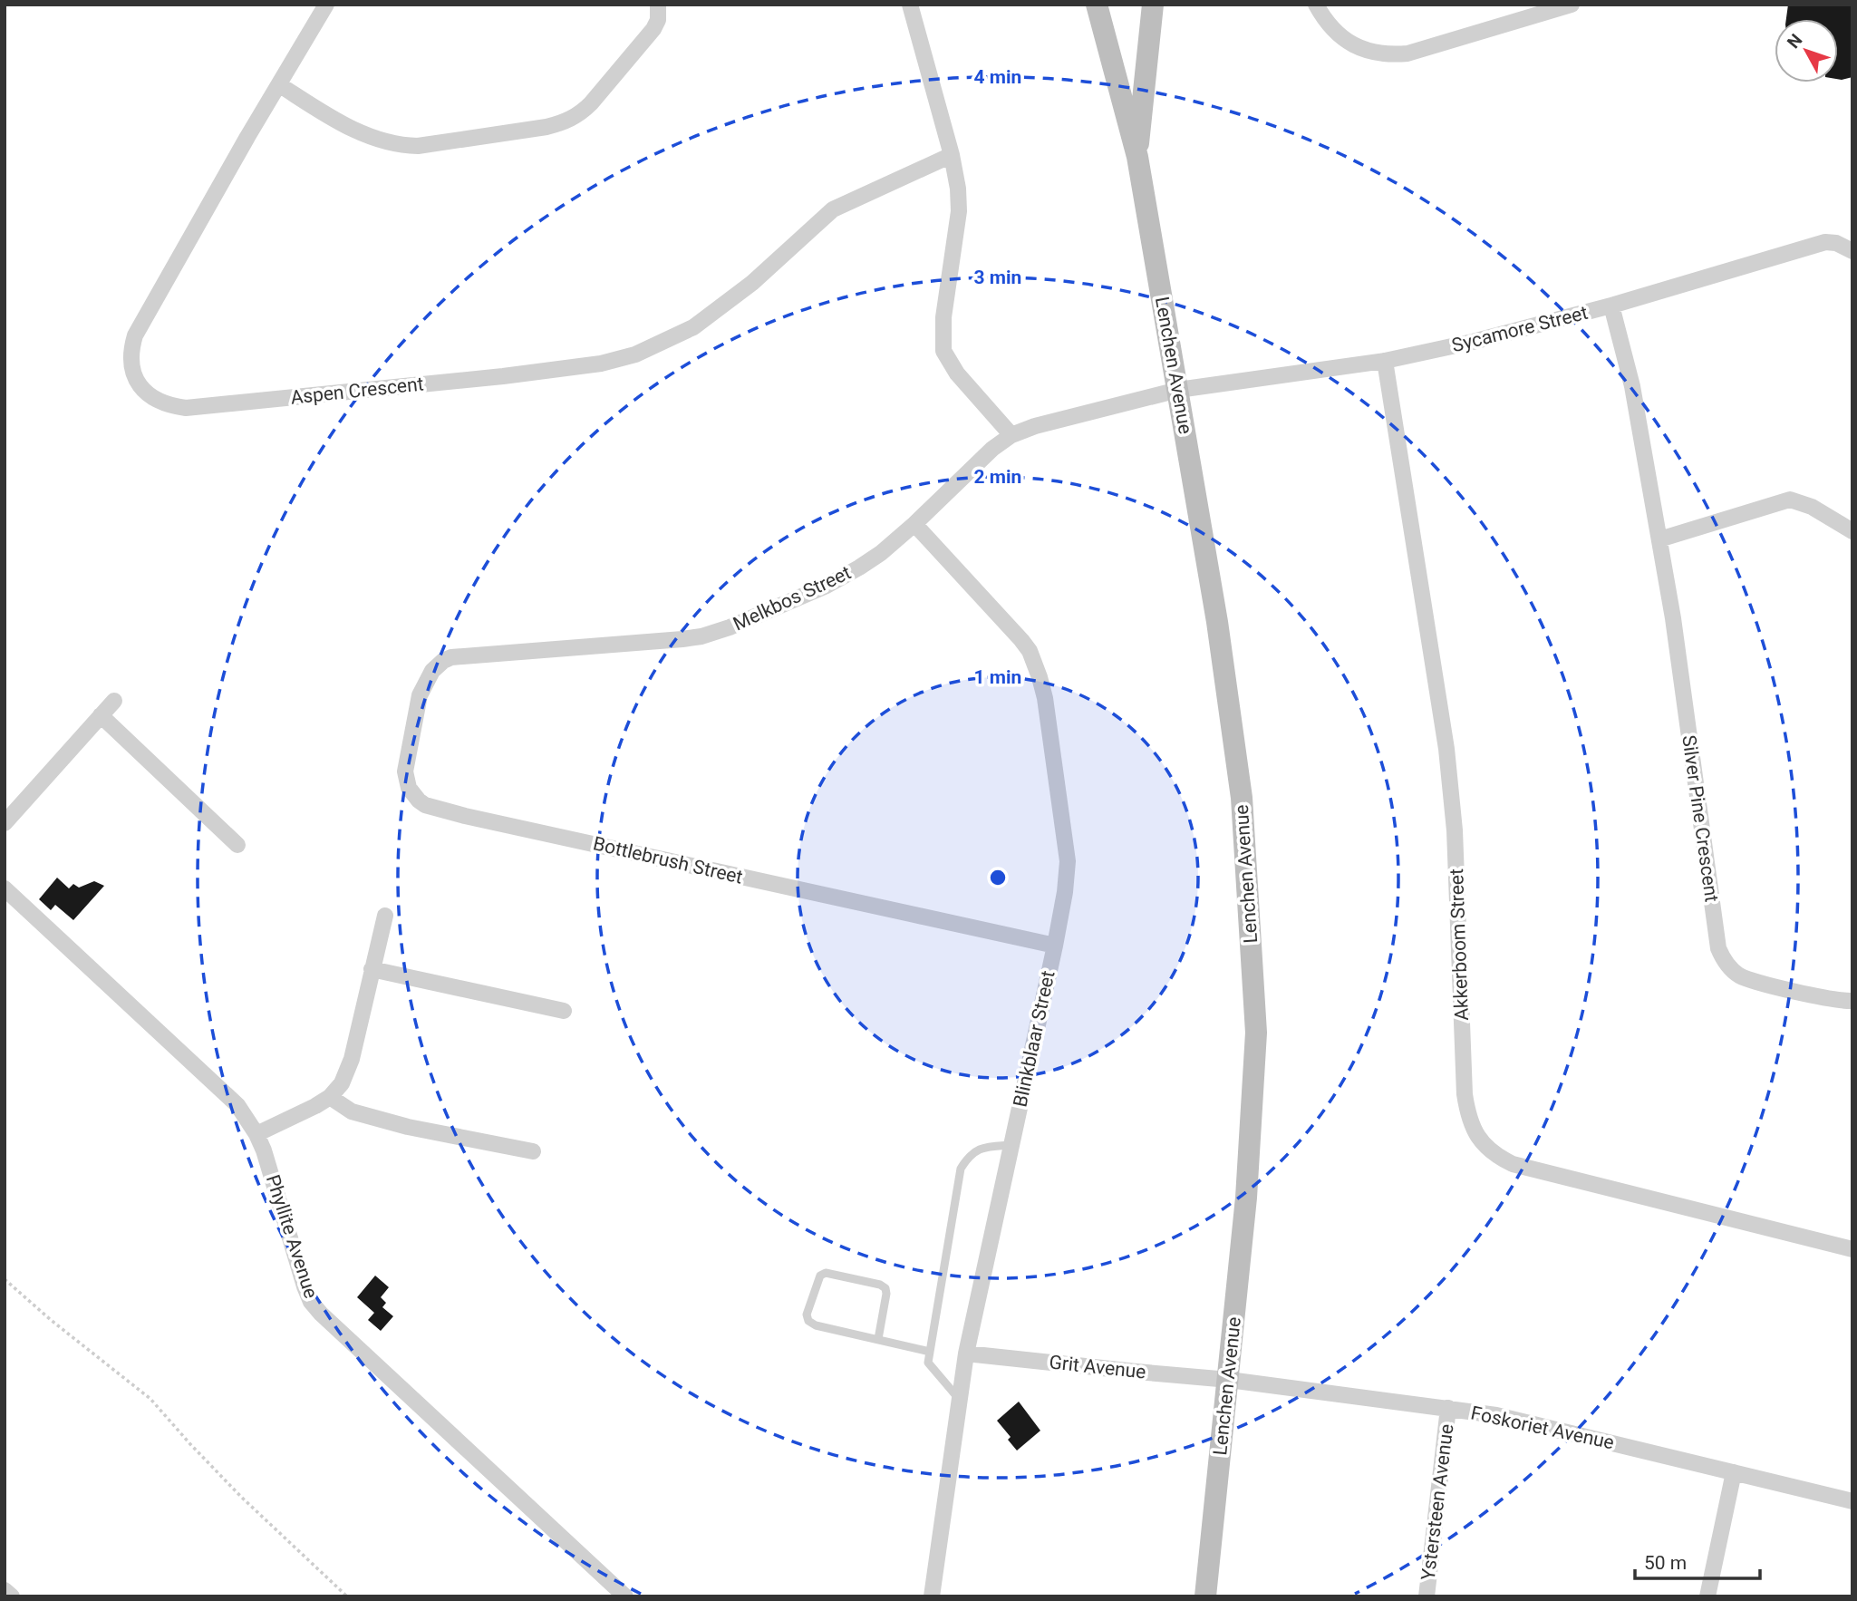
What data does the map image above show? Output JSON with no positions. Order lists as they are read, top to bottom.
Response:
{
  "streets": {
    "main road": ["Lenchen Avenue"],
    "street": [
      "Sycamore Street",
      "Aspen Crescent",
      "Melkbos Street",
      "Silver Pine Crescent",
      "Bottlebrush Street",
      "Akkerboom Street",
      "Blinkblaar Street",
      "Phyllite Avenue",
      "Grit Avenue",
      "Foskoriet Avenue",
      "Ystersteen Avenue"
    ]
  },
  "crossings": [
    ["Sycamore Street", "Lenchen Avenue"],
    ["Sycamore Street", "Melkbos Street"],
    ["Sycamore Street", "Silver Pine Crescent"],
    ["Sycamore Street", "Akkerboom Street"],
    ["Lenchen Avenue", "Melkbos Street"],
    ["Lenchen Avenue", "Grit Avenue"],
    ["Lenchen Avenue", "Foskoriet Avenue"],
    ["Melkbos Street", "Bottlebrush Street"],
    ["Melkbos Street", "Blinkblaar Street"],
    ["Bottlebrush Street", "Blinkblaar Street"],
    ["Blinkblaar Street", "Grit Avenue"],
    ["Grit Avenue", "Foskoriet Avenue"],
    ["Foskoriet Avenue", "Ystersteen Avenue"]
  ],
  "scale_bar": "50 m",
  "north": "top left",
  "rings": [
    "4 min",
    "3 min",
    "2 min",
    "1 min"
  ]
}
